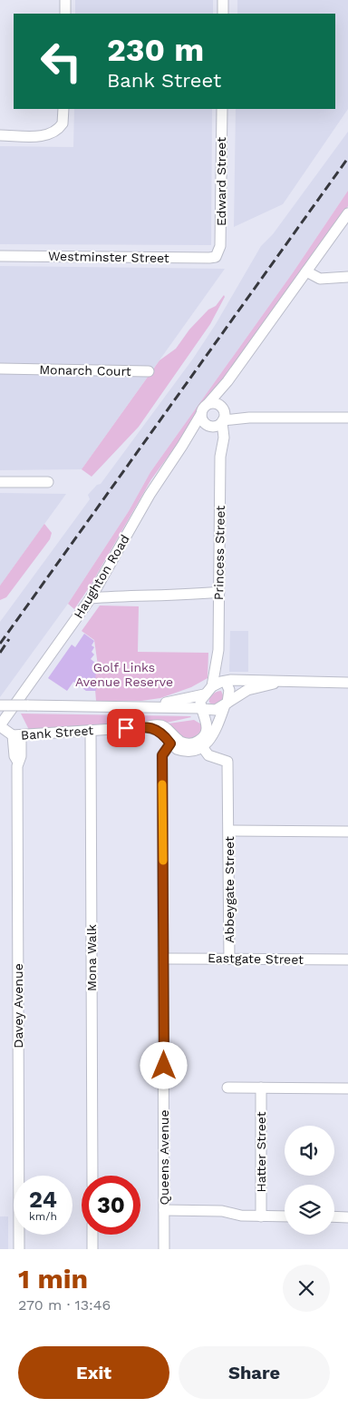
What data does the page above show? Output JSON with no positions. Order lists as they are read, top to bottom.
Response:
{
  "streets": {
    "street": [
      "Edward Street",
      "Westminster Street",
      "Monarch Court",
      "Princess Street",
      "Haughton Road",
      "Bank Street",
      "Abbeygate Street",
      "Mona Walk",
      "Eastgate Street",
      "Davey Avenue",
      "Hatter Street",
      "Queens Avenue"
    ]
  },
  "crossings": [
    ["Edward Street", "Westminster Street"],
    ["Princess Street", "Haughton Road"],
    ["Haughton Road", "Bank Street"],
    ["Bank Street", "Mona Walk"],
    ["Bank Street", "Davey Avenue"],
    ["Bank Street", "Queens Avenue"],
    ["Abbeygate Street", "Eastgate Street"],
    ["Eastgate Street", "Queens Avenue"]
  ],
  "parks": ["Golf Links Avenue Reserve"],
  "page": {
    "turn": ["230 m", "Bank Street"],
    "speed": "24 km/h",
    "limit": "30",
    "heading": ["1 min", "270 m · 13:46"],
    "buttons": ["Exit", "Share"]
  }
}
